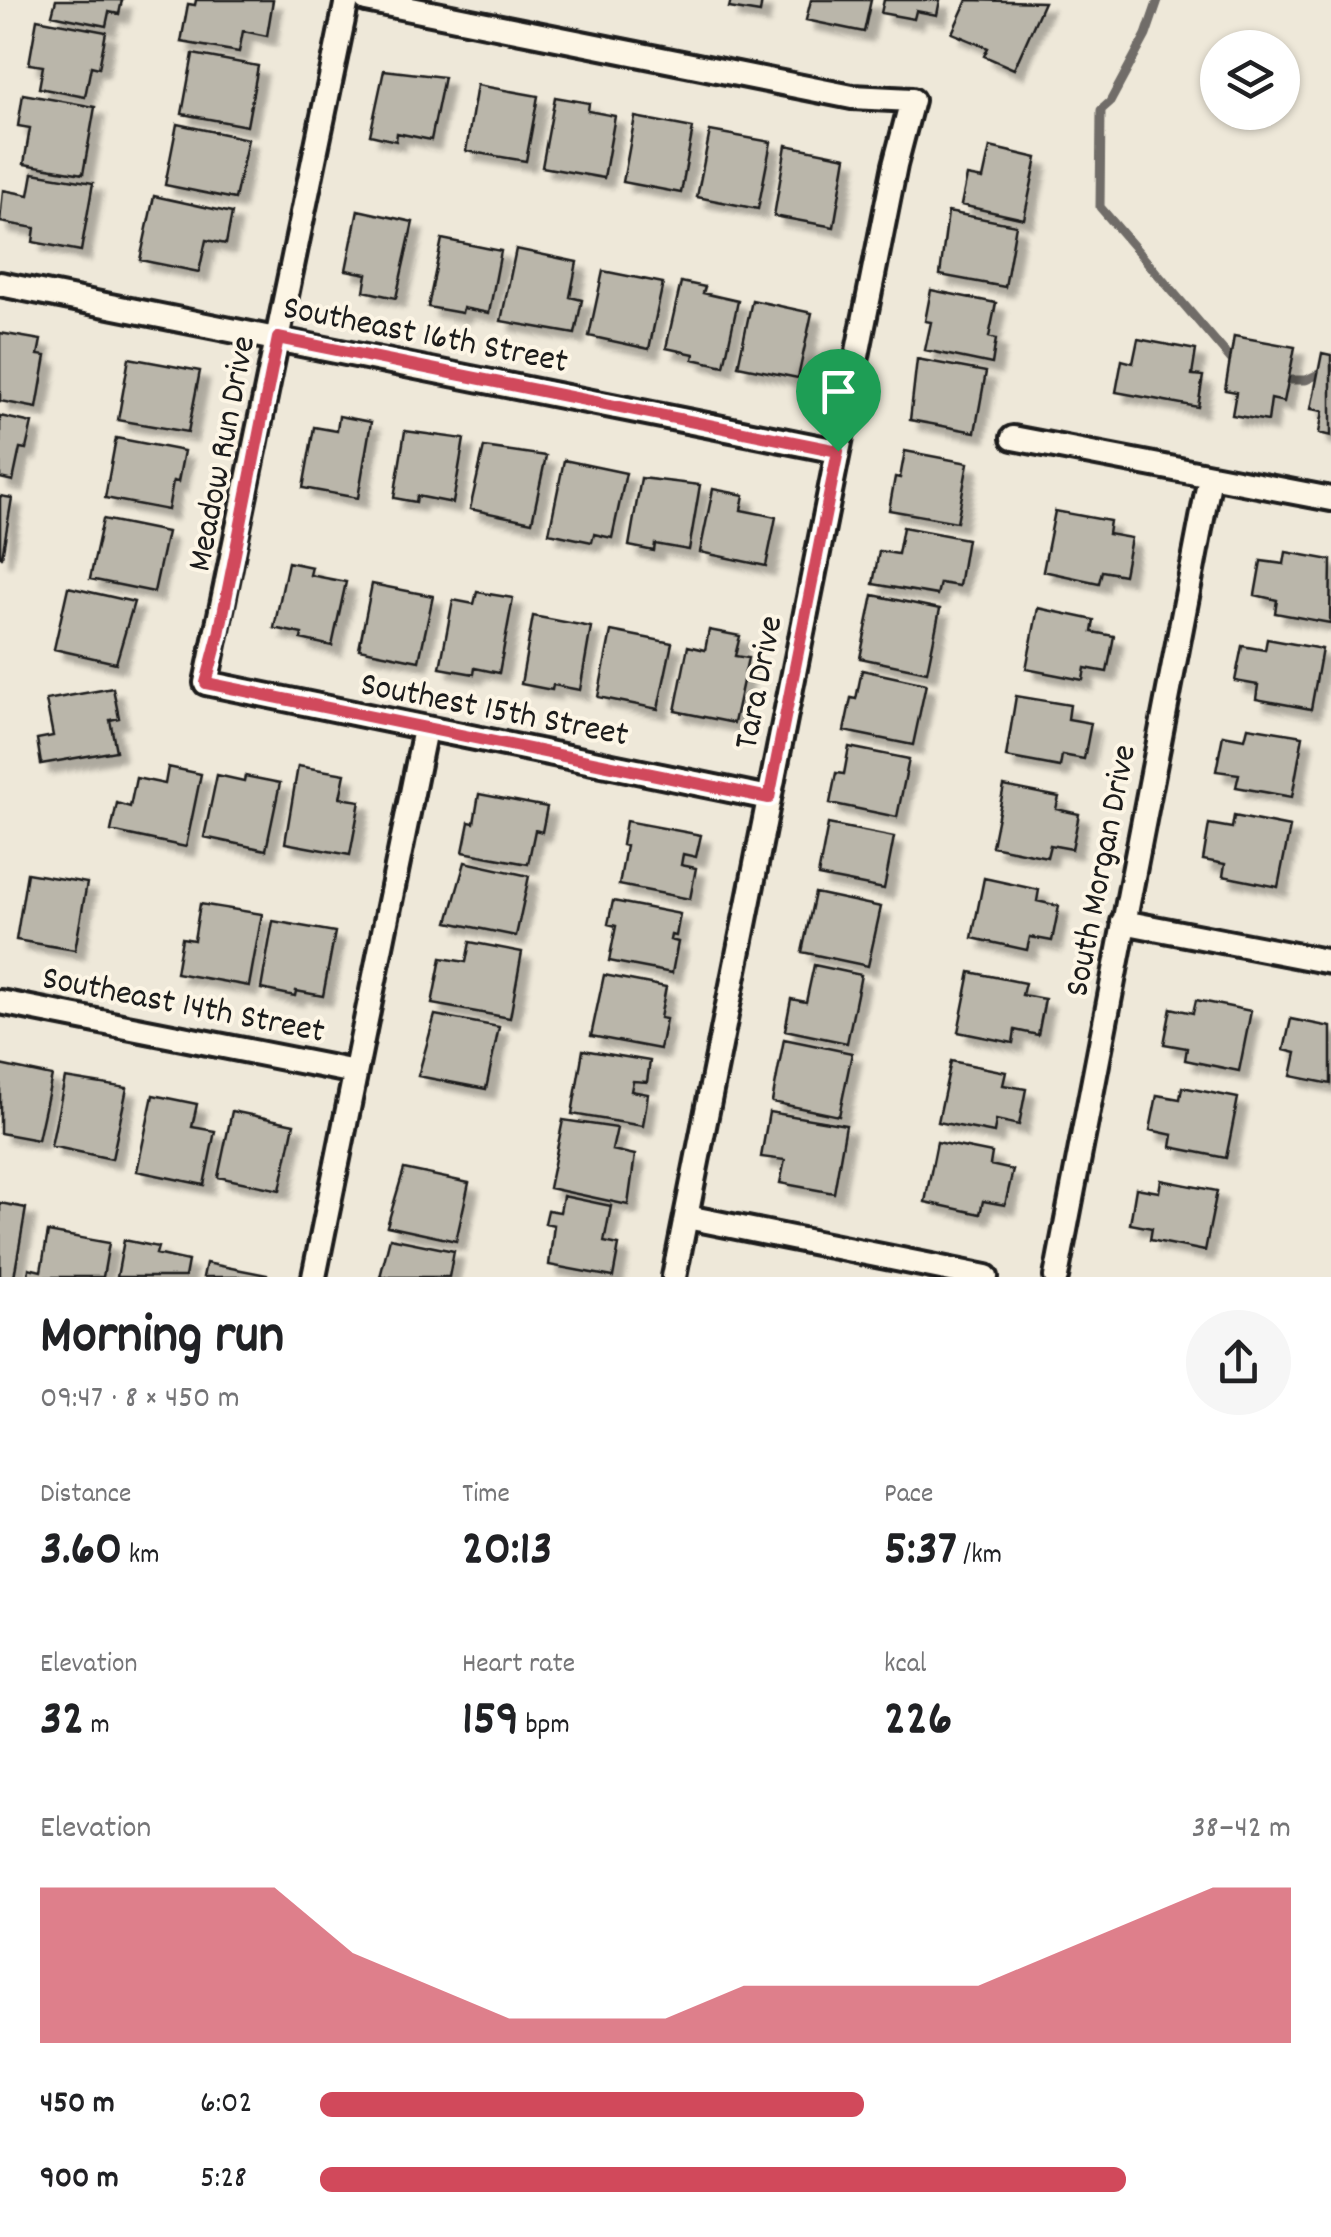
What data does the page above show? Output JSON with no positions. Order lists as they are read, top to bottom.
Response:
{
  "streets": {
    "street": [
      "Southeast 16th Street",
      "Meadow Run Drive",
      "Tara Drive",
      "Southest 15th Street",
      "South Morgan Drive",
      "Southeast 14th Street"
    ]
  },
  "crossings": [
    ["Southeast 16th Street", "Meadow Run Drive"],
    ["Southeast 16th Street", "Tara Drive"],
    ["Meadow Run Drive", "Southest 15th Street"],
    ["Tara Drive", "Southest 15th Street"]
  ],
  "page": {
    "heading": ["Morning run", "09:47 · 8 × 450 m"],
    "stats": [
      ["Distance", "3.60 km"],
      ["Time", "20:13"],
      ["Pace", "5:37 /km"],
      ["Elevation", "32 m"],
      ["Heart rate", "159 bpm"],
      ["kcal", "226"]
    ],
    "chart": ["Elevation", "38–42 m"],
    "list": [
      {
        "name": "450 m",
        "note": "6:02"
      },
      {
        "name": "900 m",
        "note": "5:28"
      }
    ]
  }
}
